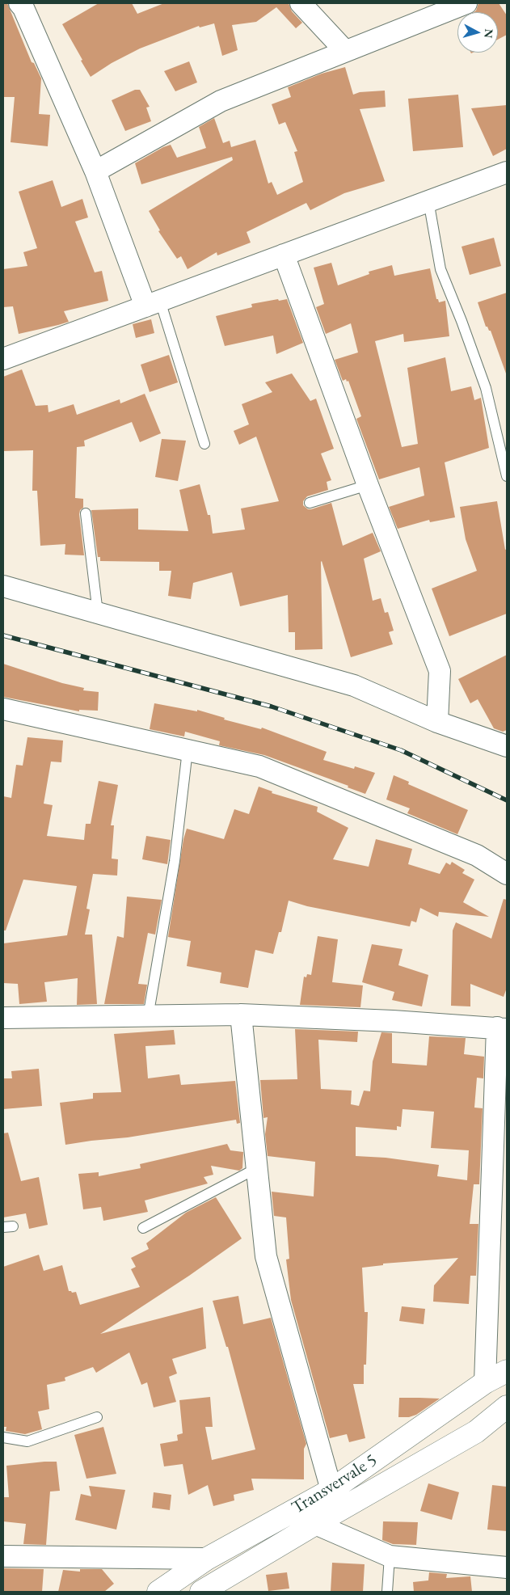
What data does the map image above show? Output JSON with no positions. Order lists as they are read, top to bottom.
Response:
{
  "streets": {
    "main road": ["Transvervale 5"]
  },
  "north": "right"
}
